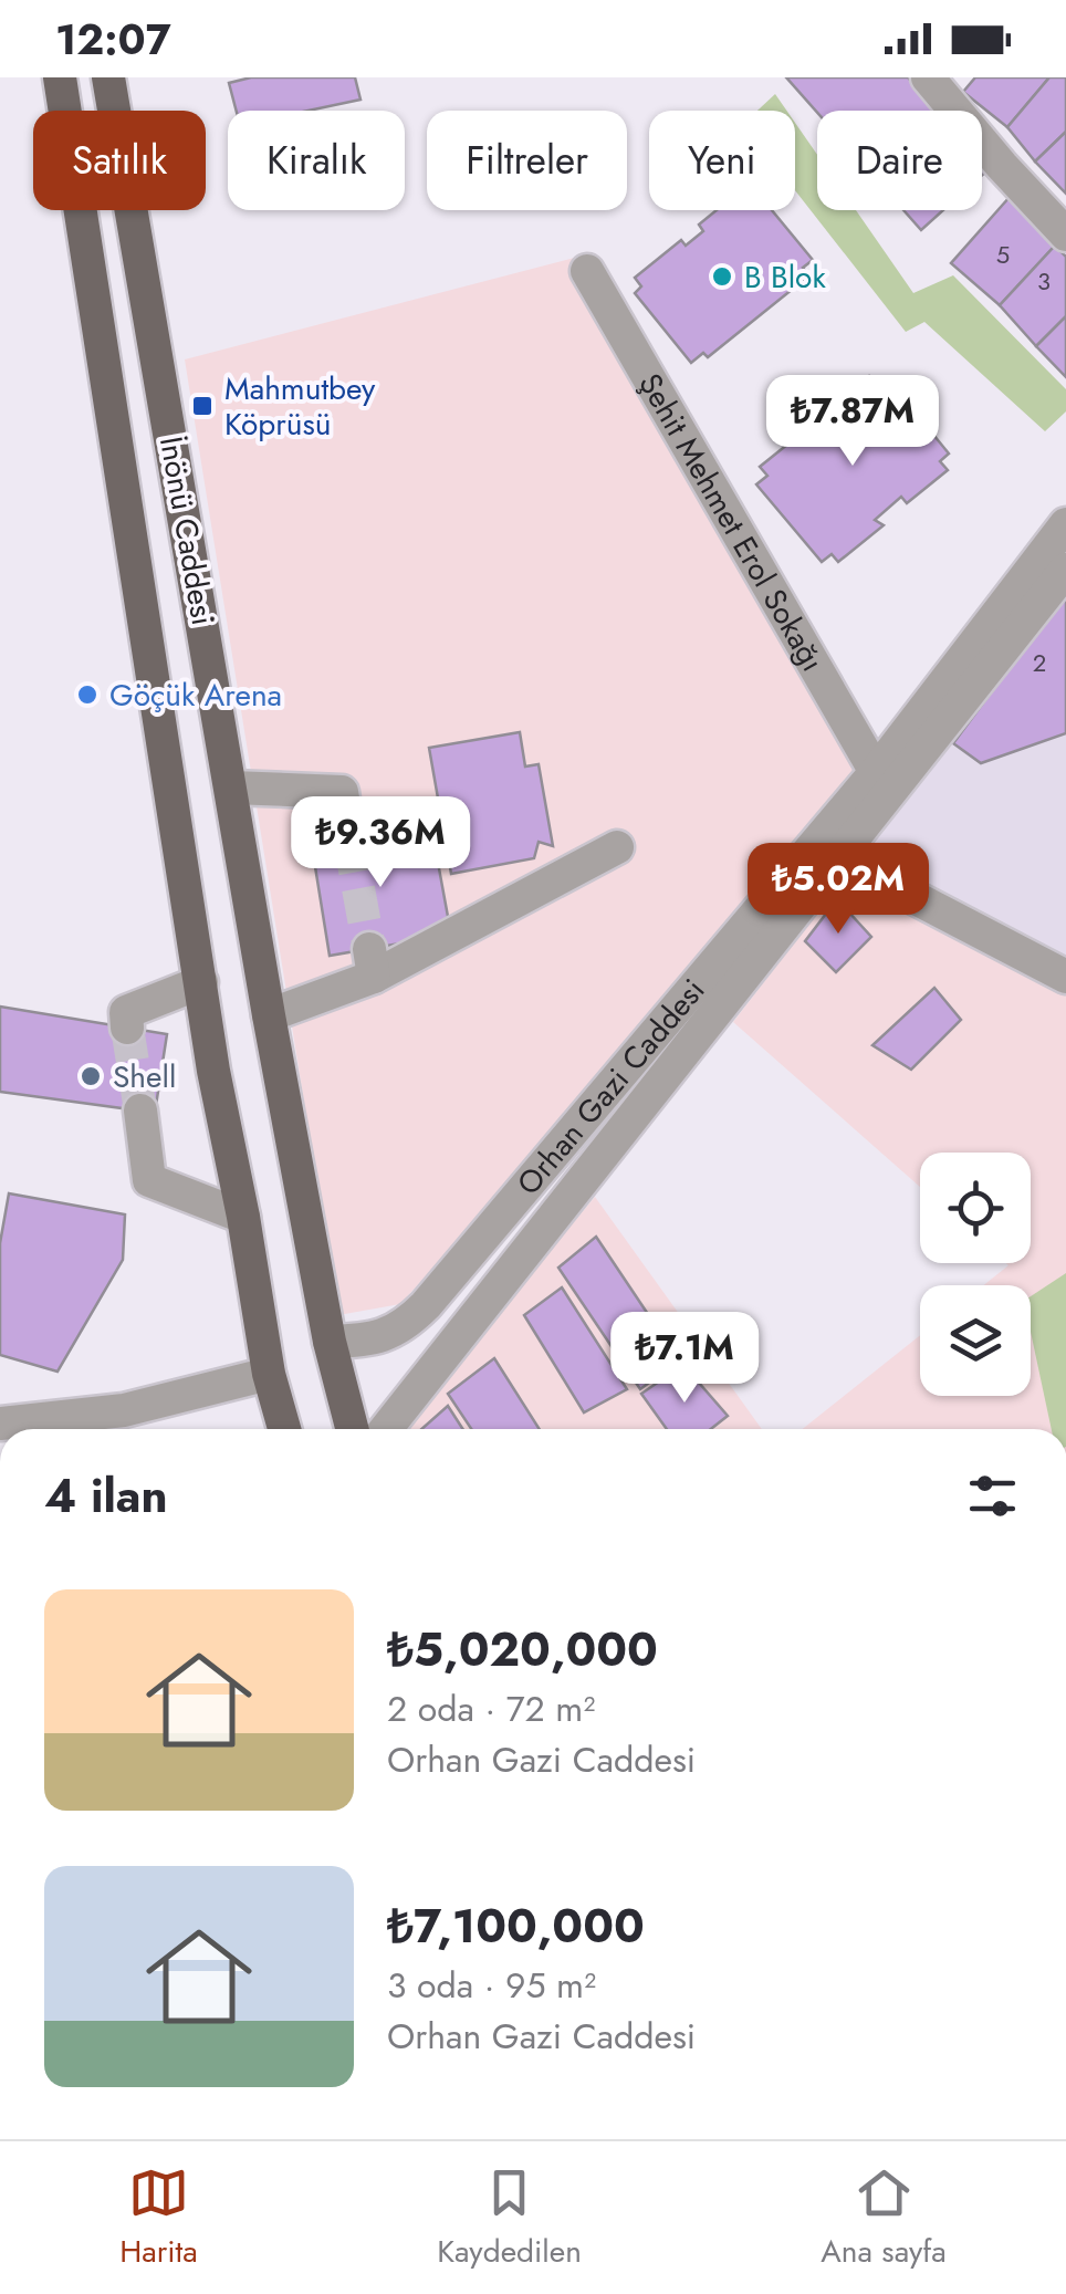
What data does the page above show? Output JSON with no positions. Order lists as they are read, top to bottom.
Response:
{
  "streets": {
    "main road": ["İnönü Caddesi"],
    "street": ["Şehit Mehmet Erol Sokağı", "Orhan Gazi Caddesi"]
  },
  "crossings": [
    ["Şehit Mehmet Erol Sokağı", "Orhan Gazi Caddesi"],
    ["İnönü Caddesi", "Orhan Gazi Caddesi"]
  ],
  "places": {
    "other": ["B Blok", "Göçük Arena", "Shell"],
    "transit": ["Mahmutbey Köprüsü"]
  },
  "house_numbers": ["5", "3", "2"],
  "page": {
    "status": "12:07",
    "chip": [
      "Satılık",
      "Kiralık",
      "Filtreler",
      "Yeni",
      "Daire"
    ],
    "price": [
      "₺7.87M",
      "₺9.36M",
      "₺5.02M",
      "₺7.1M"
    ],
    "heading": "4 ilan",
    "list": [
      {
        "name": "₺5,020,000",
        "note": "2 oda · 72 m² · Orhan Gazi Caddesi"
      },
      {
        "name": "₺7,100,000",
        "note": "3 oda · 95 m² · Orhan Gazi Caddesi"
      }
    ],
    "tabs": ["Harita", "Kaydedilen", "Ana sayfa"]
  }
}
